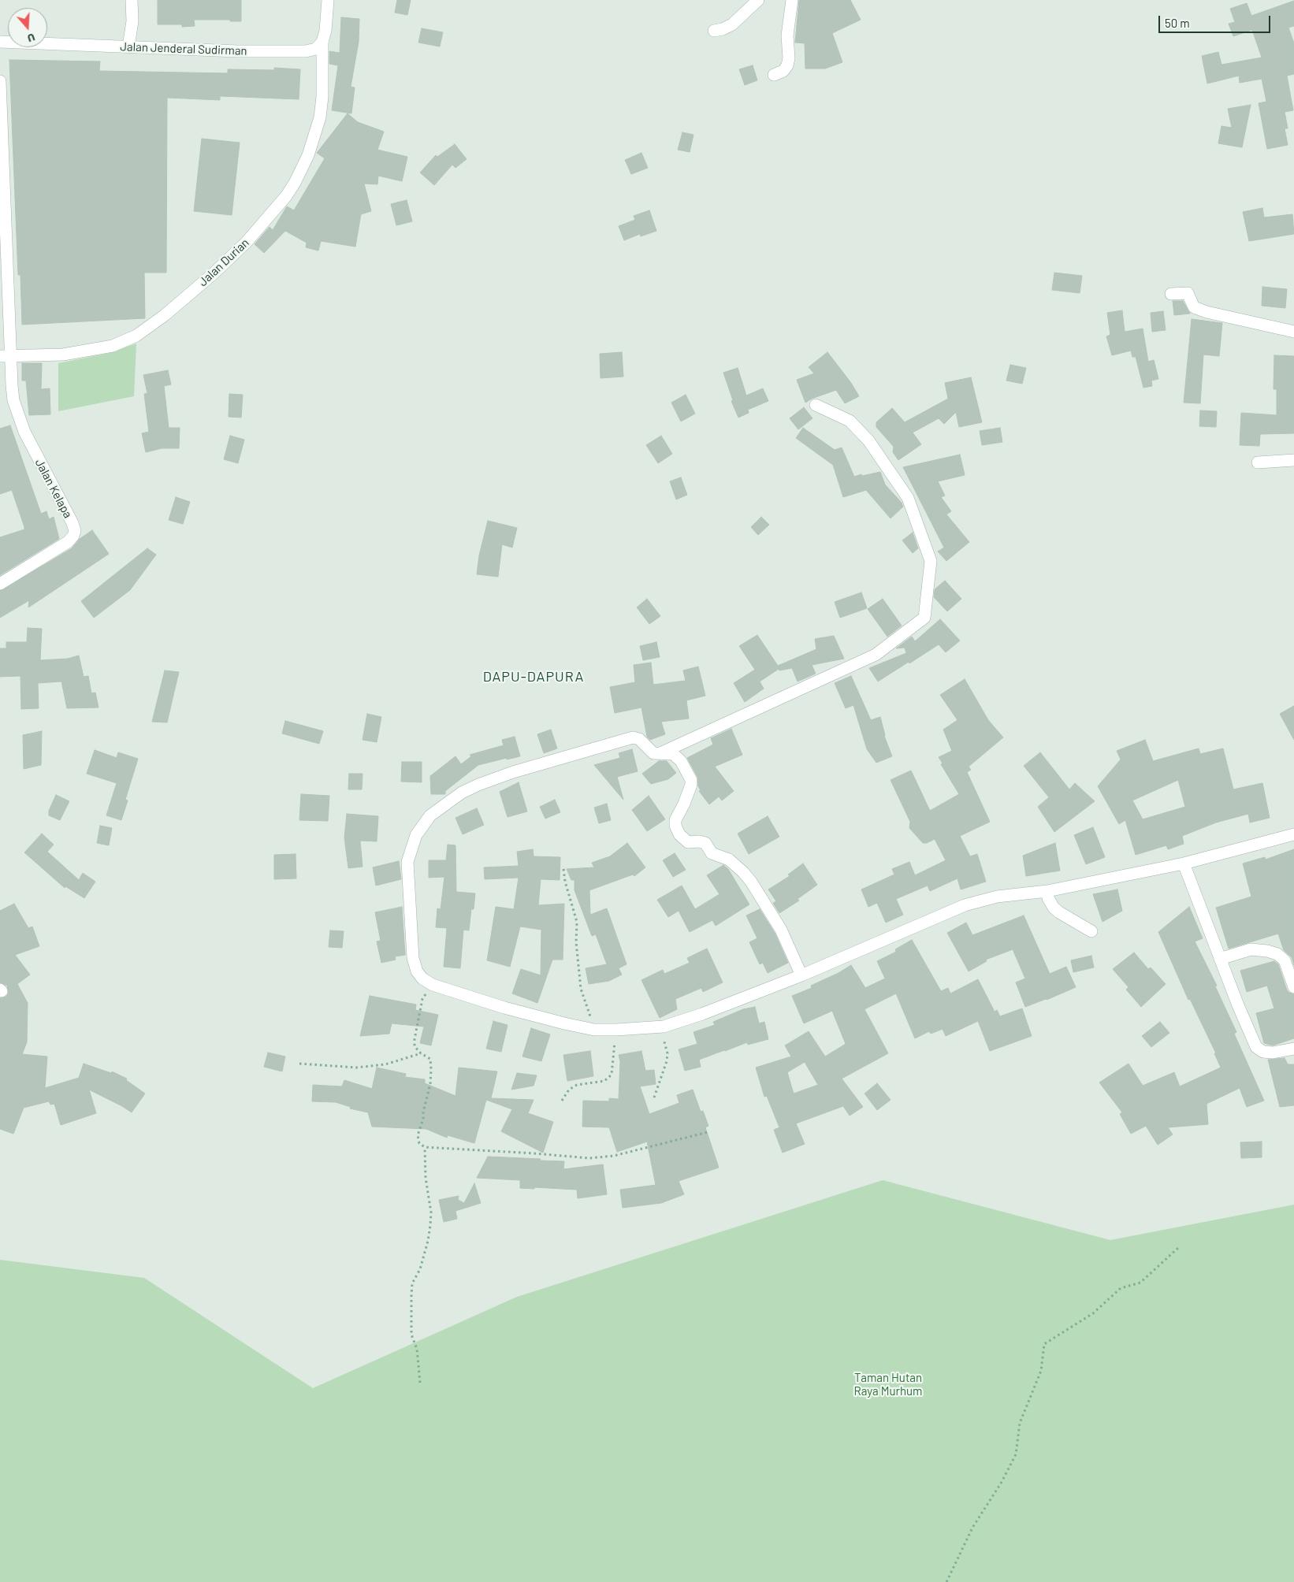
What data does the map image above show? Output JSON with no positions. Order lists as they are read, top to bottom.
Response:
{
  "streets": {
    "street": ["Jalan Jenderal Sudirman", "Jalan Durian", "Jalan Kelapa"]
  },
  "crossings": [
    ["Jalan Jenderal Sudirman", "Jalan Durian"],
    ["Jalan Durian", "Jalan Kelapa"]
  ],
  "districts": ["DAPU-DAPURA"],
  "parks": ["Taman Hutan Raya Murhum"],
  "scale_bar": "50 m",
  "north": "bottom"
}
